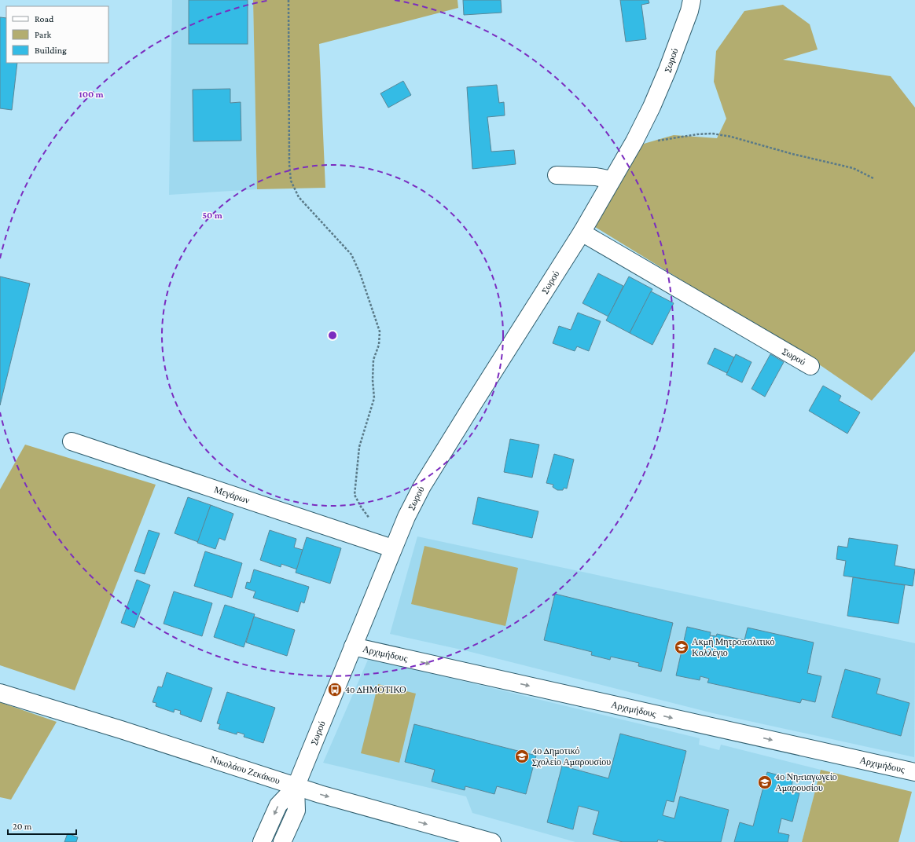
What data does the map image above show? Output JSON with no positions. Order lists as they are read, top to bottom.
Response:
{
  "streets": {
    "street": [
      "Σωρού",
      "Μεγάρων",
      "Αρχιμήδους",
      "Νικολάου Ζεκάκου"
    ]
  },
  "crossings": [
    ["Σωρού", "Μεγάρων"],
    ["Σωρού", "Αρχιμήδους"],
    ["Σωρού", "Νικολάου Ζεκάκου"]
  ],
  "one_way": ["Αρχιμήδους", "Νικολάου Ζεκάκου"],
  "places": {
    "school or university": ["Ακμή Μητροπολιτικό Κολλέγιο", "4ο Δημοτικό Σχολείο Αμαρουσίου", "4ο Νηπιαγωγείο Αμαρουσίου"],
    "bus stop": ["4ο ΔΗΜΟΤΙΚΟ"]
  },
  "legend": ["Road", "Park", "Building"],
  "scale_bar": "20 m",
  "rings": ["100 m", "50 m"]
}
